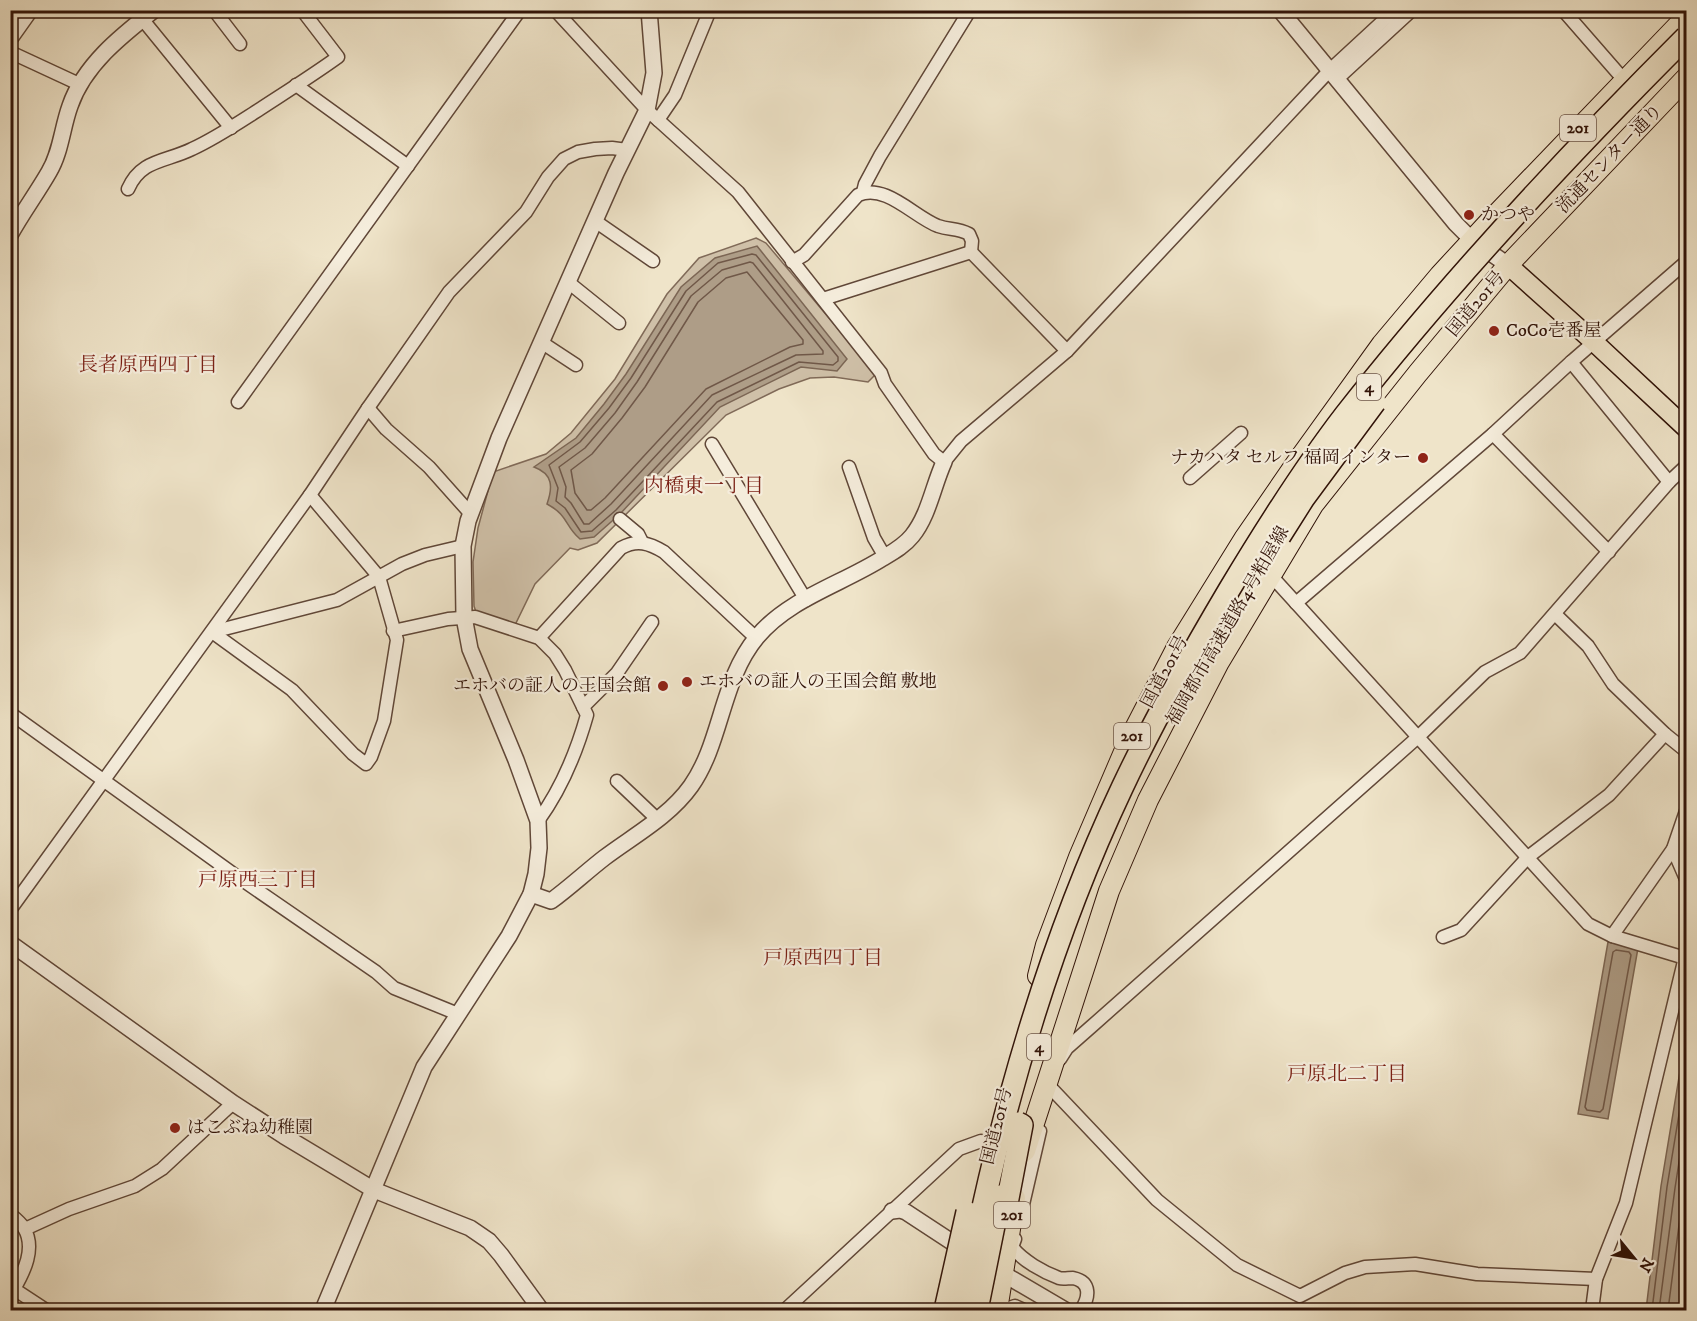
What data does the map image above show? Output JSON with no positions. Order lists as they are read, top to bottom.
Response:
{
  "streets": {
    "highway": [
      "201",
      "流通センター通り",
      "国道201号",
      "4",
      "福岡都市高速道路4号粕屋線"
    ]
  },
  "crossings": [
    ["201", "国道201号"],
    ["流通センター通り", "国道201号"]
  ],
  "districts": [
    "長者原西四丁目",
    "内橋東一丁目",
    "戸原西三丁目",
    "戸原西四丁目",
    "戸原北二丁目"
  ],
  "places": [
    "かつや",
    "CoCo壱番屋",
    "ナカハタ セルフ 福岡インター",
    "エホバの証人の王国会館 敷地",
    "エホバの証人の王国会館",
    "はこぶね幼稚園"
  ],
  "north": "bottom right"
}
